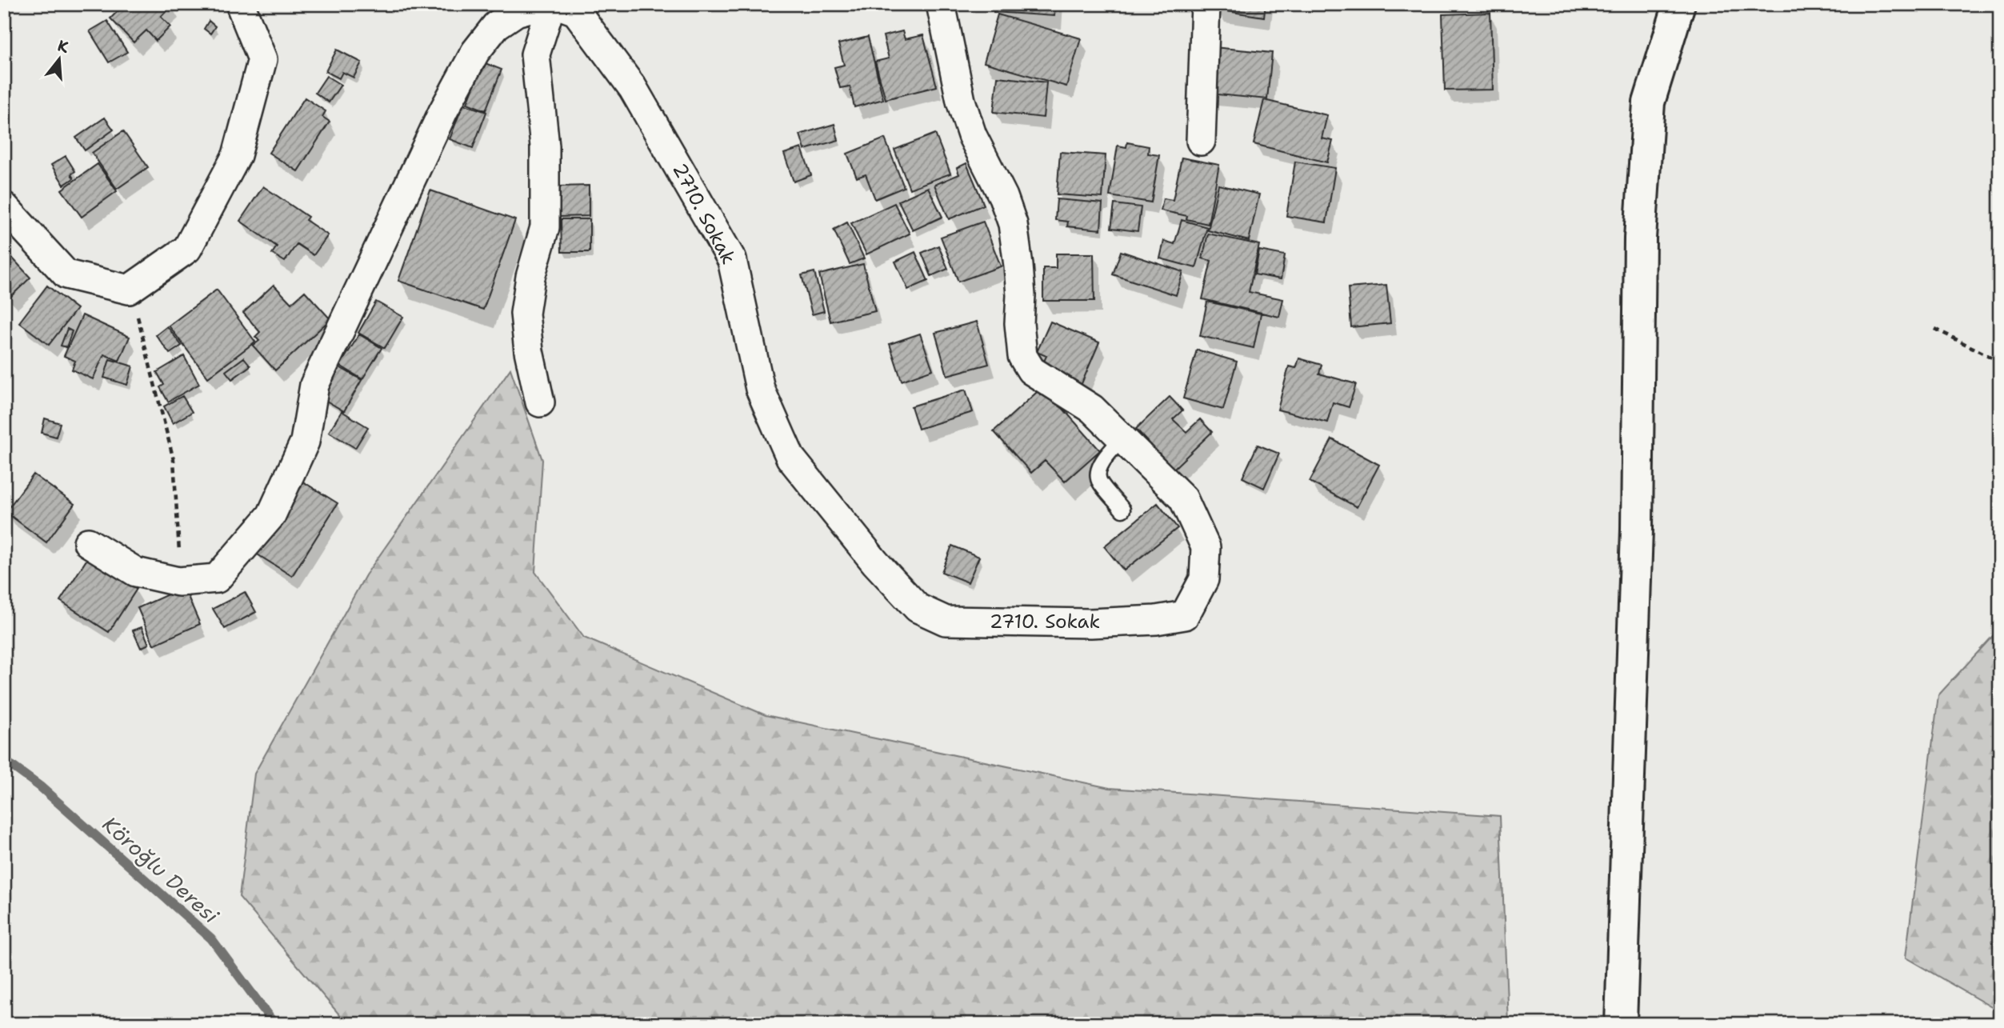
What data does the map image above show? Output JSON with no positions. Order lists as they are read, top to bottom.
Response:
{
  "streets": {
    "street": ["2710. Sokak"]
  },
  "water": ["Köroğlu Deresi"],
  "north": "top"
}
